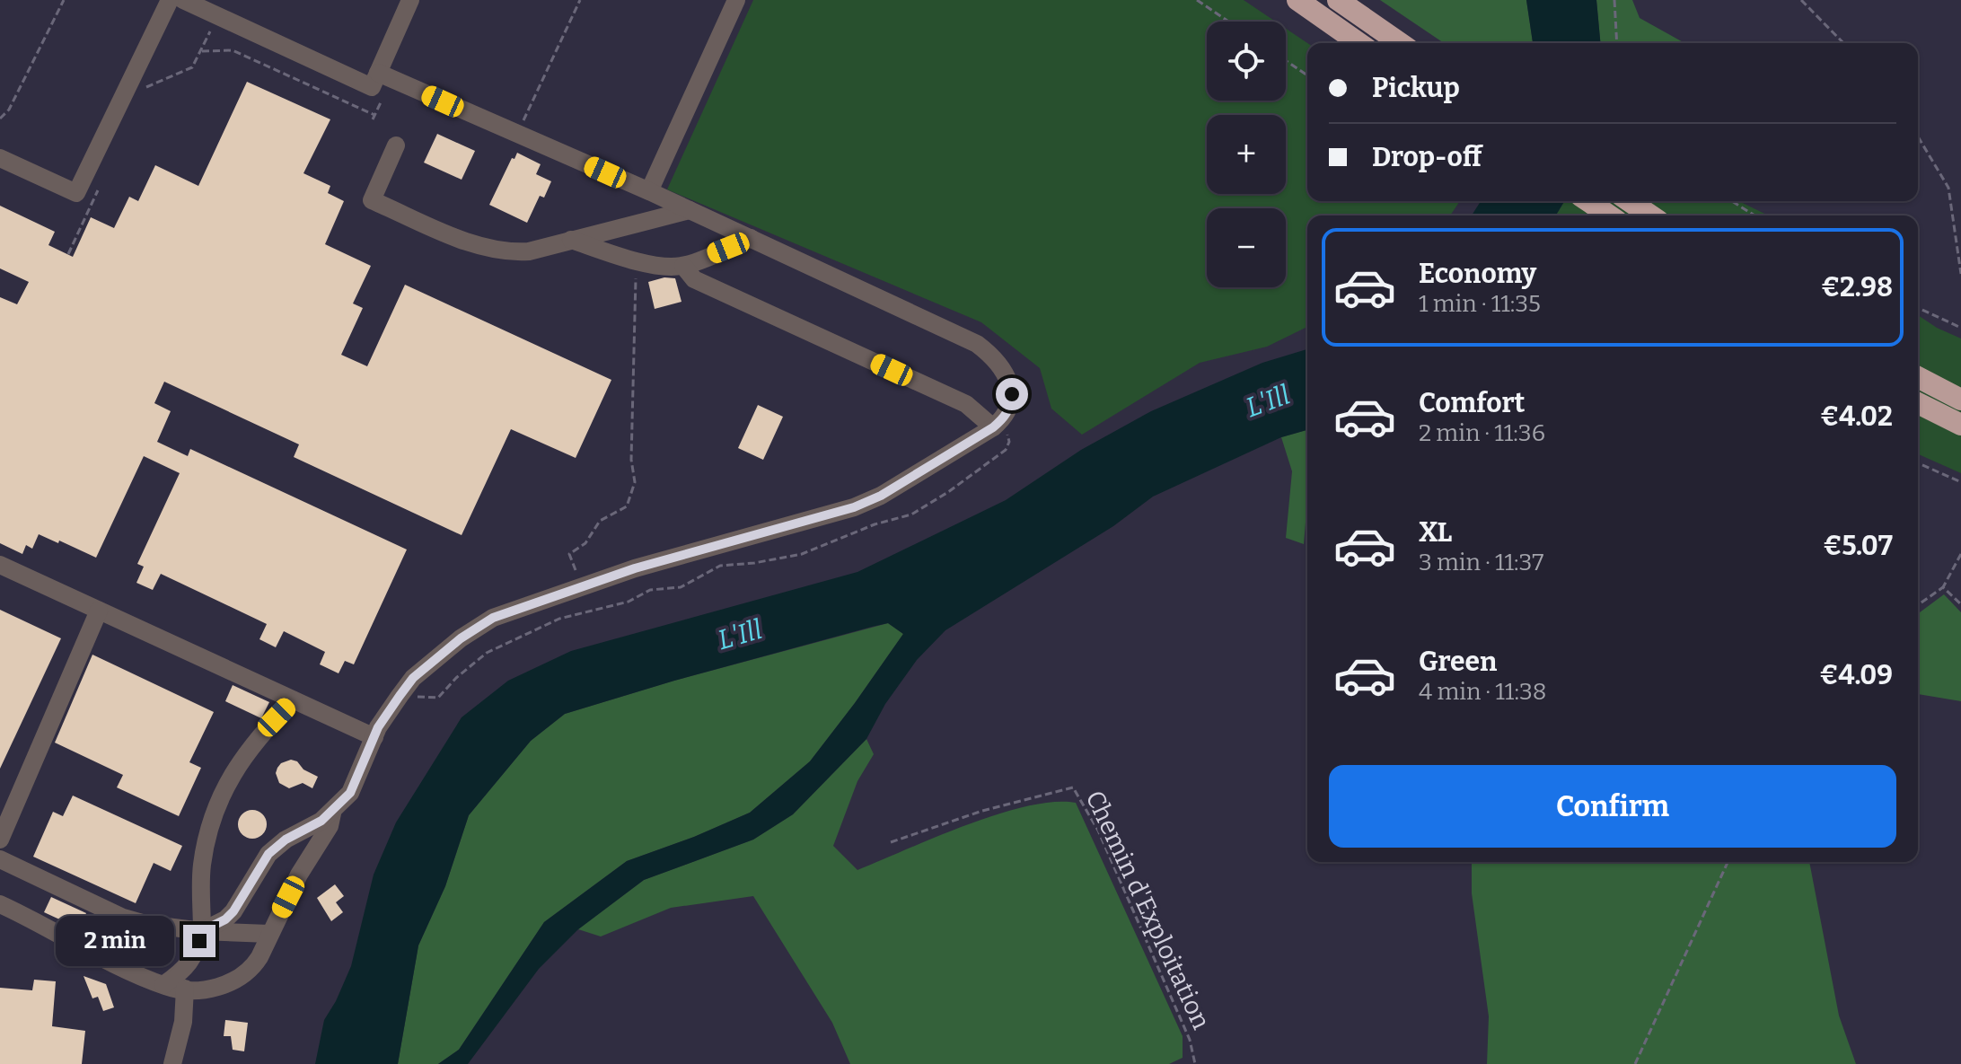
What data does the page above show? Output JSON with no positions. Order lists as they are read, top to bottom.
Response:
{
  "streets": {
    "path": ["Chemin d'Exploitation"]
  },
  "water": ["L'Ill"],
  "page": {
    "map_buttons": ["+", "−"],
    "banner": ["Pickup", "Drop-off"],
    "list": [
      {
        "name": "Economy",
        "note": "1 min · 11:35",
        "value": "€2.98"
      },
      {
        "name": "Comfort",
        "note": "2 min · 11:36",
        "value": "€4.02"
      },
      {
        "name": "XL",
        "note": "3 min · 11:37",
        "value": "€5.07"
      },
      {
        "name": "Green",
        "note": "4 min · 11:38",
        "value": "€4.09"
      }
    ],
    "buttons": "Confirm",
    "bubble": "2 min"
  }
}
